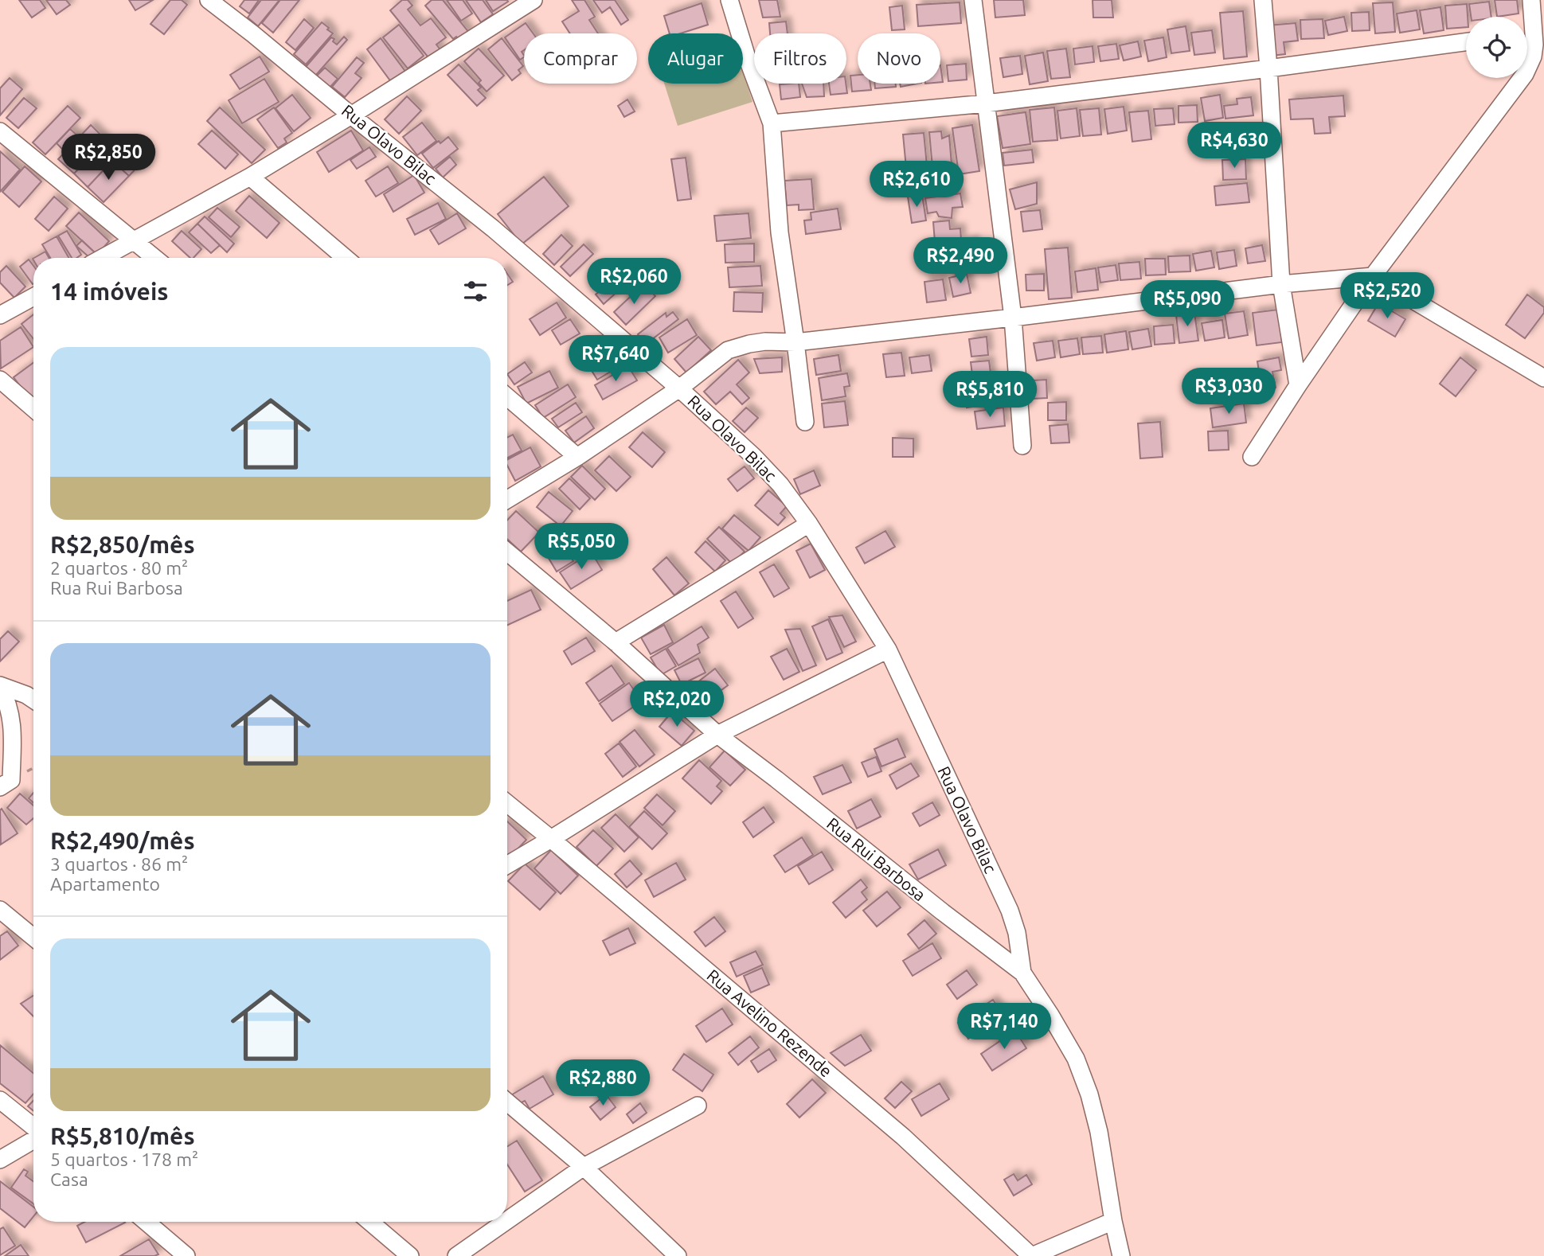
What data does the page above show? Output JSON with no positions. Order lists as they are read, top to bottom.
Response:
{
  "streets": {
    "street": ["Rua Olavo Bilac", "Rua Rui Barbosa", "Rua Avelino Rezende"]
  },
  "crossings": [
    ["Rua Olavo Bilac", "Rua Rui Barbosa"]
  ],
  "page": {
    "chip": [
      "Comprar",
      "Alugar",
      "Filtros",
      "Novo"
    ],
    "price": [
      "R$4,630",
      "R$2,850",
      "R$2,610",
      "R$2,490",
      "R$2,060",
      "R$2,520",
      "R$5,090",
      "R$7,640",
      "R$3,030",
      "R$5,810",
      "R$5,050",
      "R$2,020",
      "R$7,140",
      "R$2,880"
    ],
    "heading": "14 imóveis",
    "list": [
      {
        "name": "R$2,850/mês",
        "note": "2 quartos · 80 m² · Rua Rui Barbosa"
      },
      {
        "name": "R$2,490/mês",
        "note": "3 quartos · 86 m² · Apartamento"
      },
      {
        "name": "R$5,810/mês",
        "note": "5 quartos · 178 m² · Casa"
      }
    ]
  }
}
